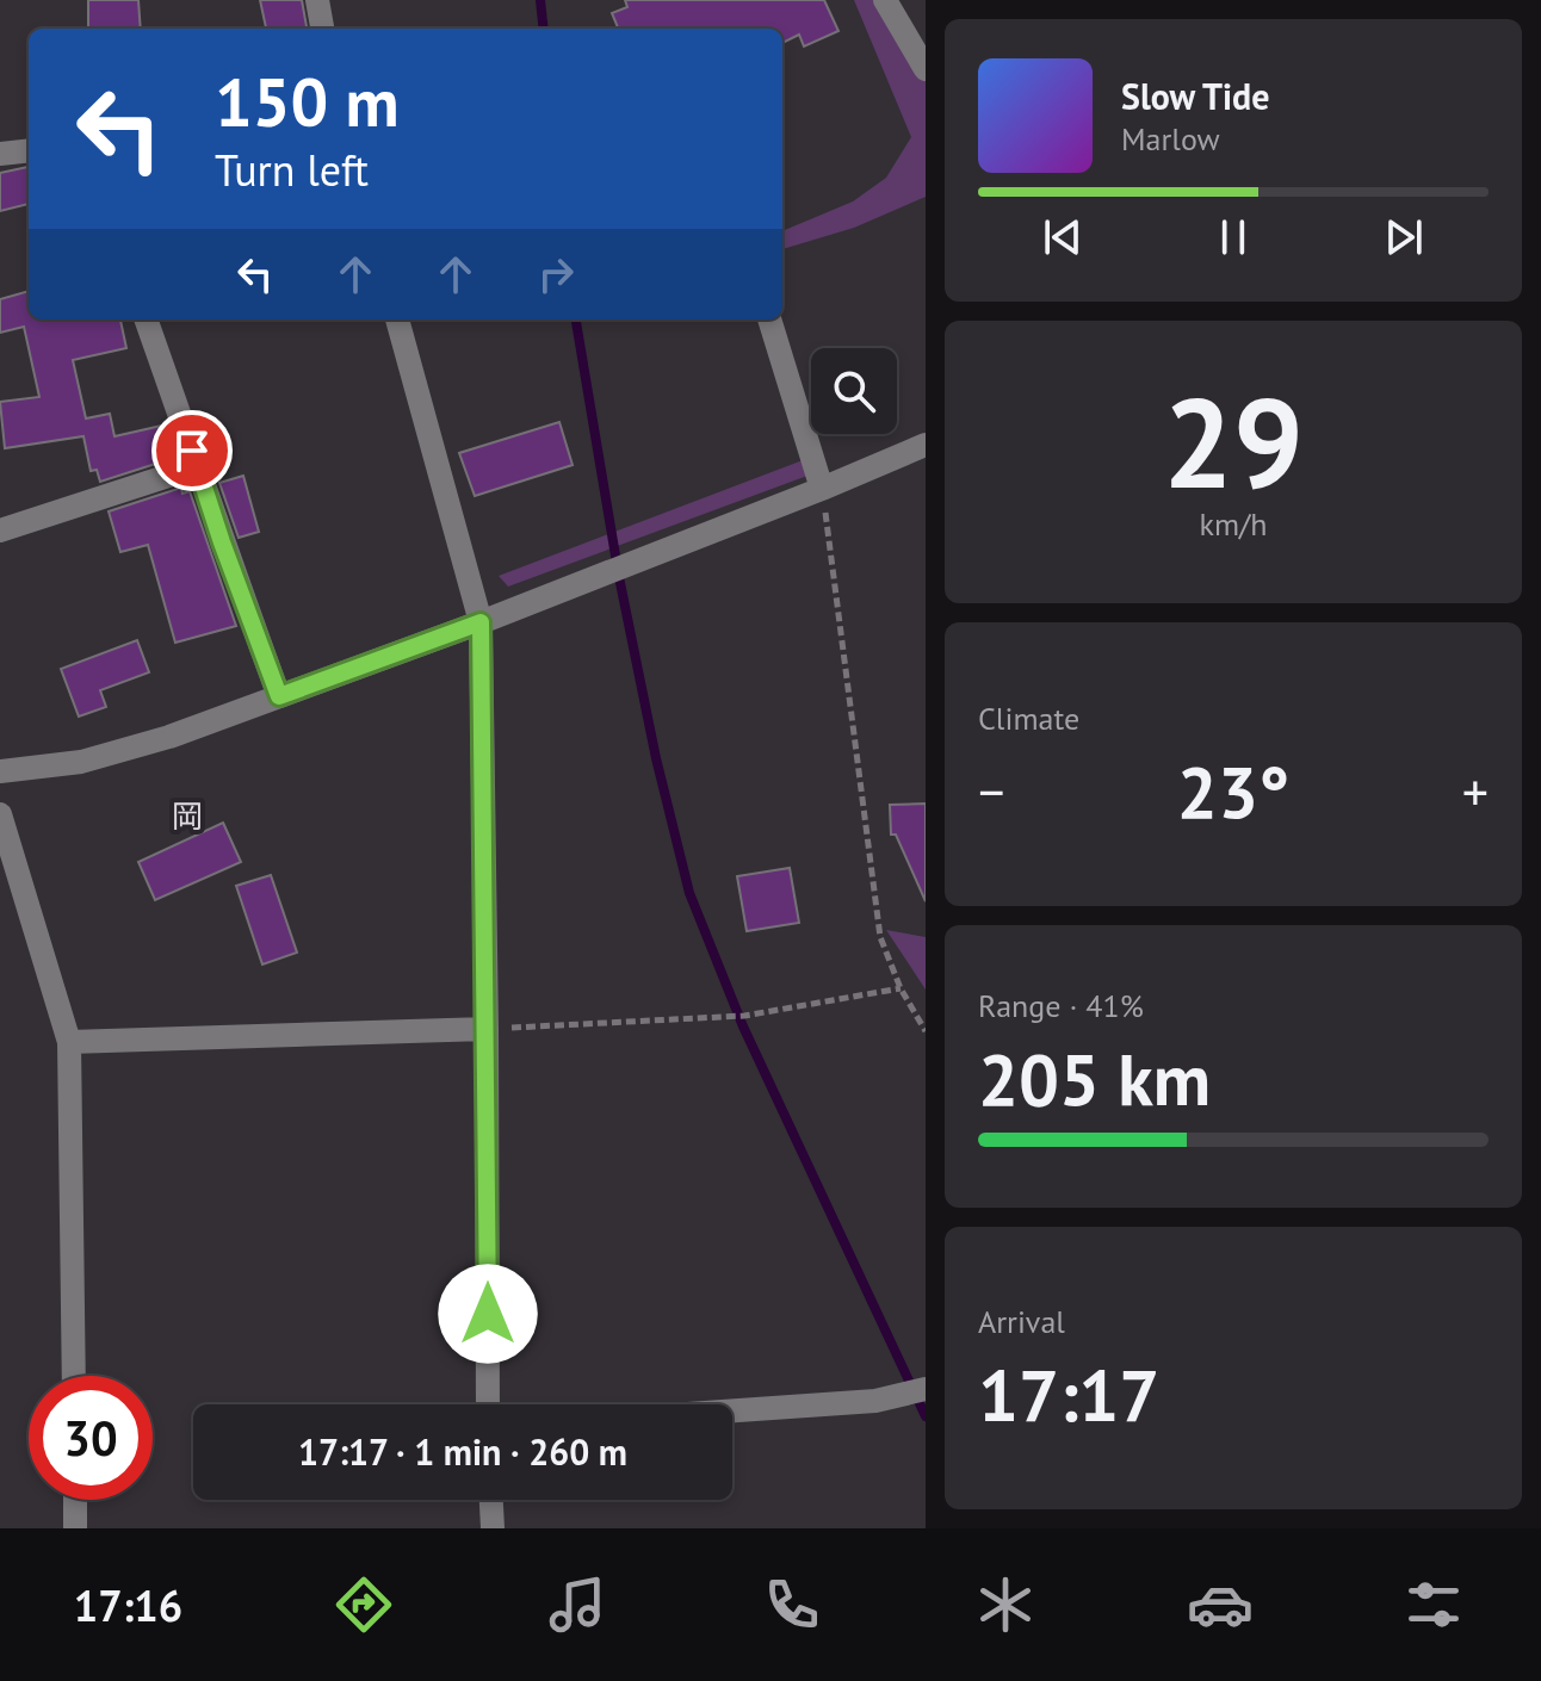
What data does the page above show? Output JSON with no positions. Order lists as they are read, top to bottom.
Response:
{
  "districts": ["岡"],
  "page": {
    "turn": ["150 m", "Turn left"],
    "song": ["Slow Tide", "Marlow"],
    "tile": [
      ["29", "km/h"],
      "Climate",
      ["Range · 41%", "205 km"],
      ["Arrival", "17:17"]
    ],
    "heat": ["−", "23°", "+"],
    "limit": "30",
    "trip": "17:17 · 1 min · 260 m",
    "tabs": "17:16"
  }
}
